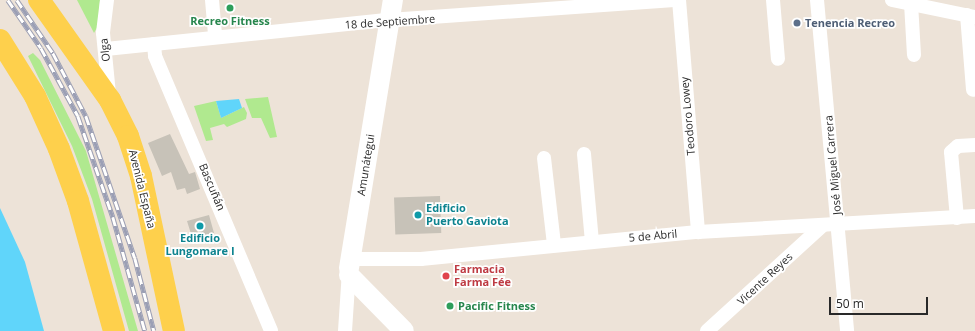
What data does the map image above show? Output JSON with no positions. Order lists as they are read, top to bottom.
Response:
{
  "streets": {
    "main road": ["Avenida España"],
    "street": [
      "18 de Septiembre",
      "Olga",
      "Teodoro Lowey",
      "Amunátegui",
      "José Miguel Carrera",
      "Bascuñán",
      "5 de Abril",
      "Vicente Reyes"
    ]
  },
  "crossings": [
    ["18 de Septiembre", "Olga"],
    ["18 de Septiembre", "Amunátegui"],
    ["18 de Septiembre", "Bascuñán"],
    ["Olga", "Avenida España"],
    ["Teodoro Lowey", "5 de Abril"],
    ["Amunátegui", "5 de Abril"],
    ["José Miguel Carrera", "5 de Abril"],
    ["5 de Abril", "Vicente Reyes"]
  ],
  "places": [
    "Recreo Fitness",
    "Tenencia Recreo",
    "Edificio Puerto Gaviota",
    "Edificio Lungomare I",
    "Farmacia Farma Fée",
    "Pacific Fitness"
  ],
  "scale_bar": "50 m"
}
